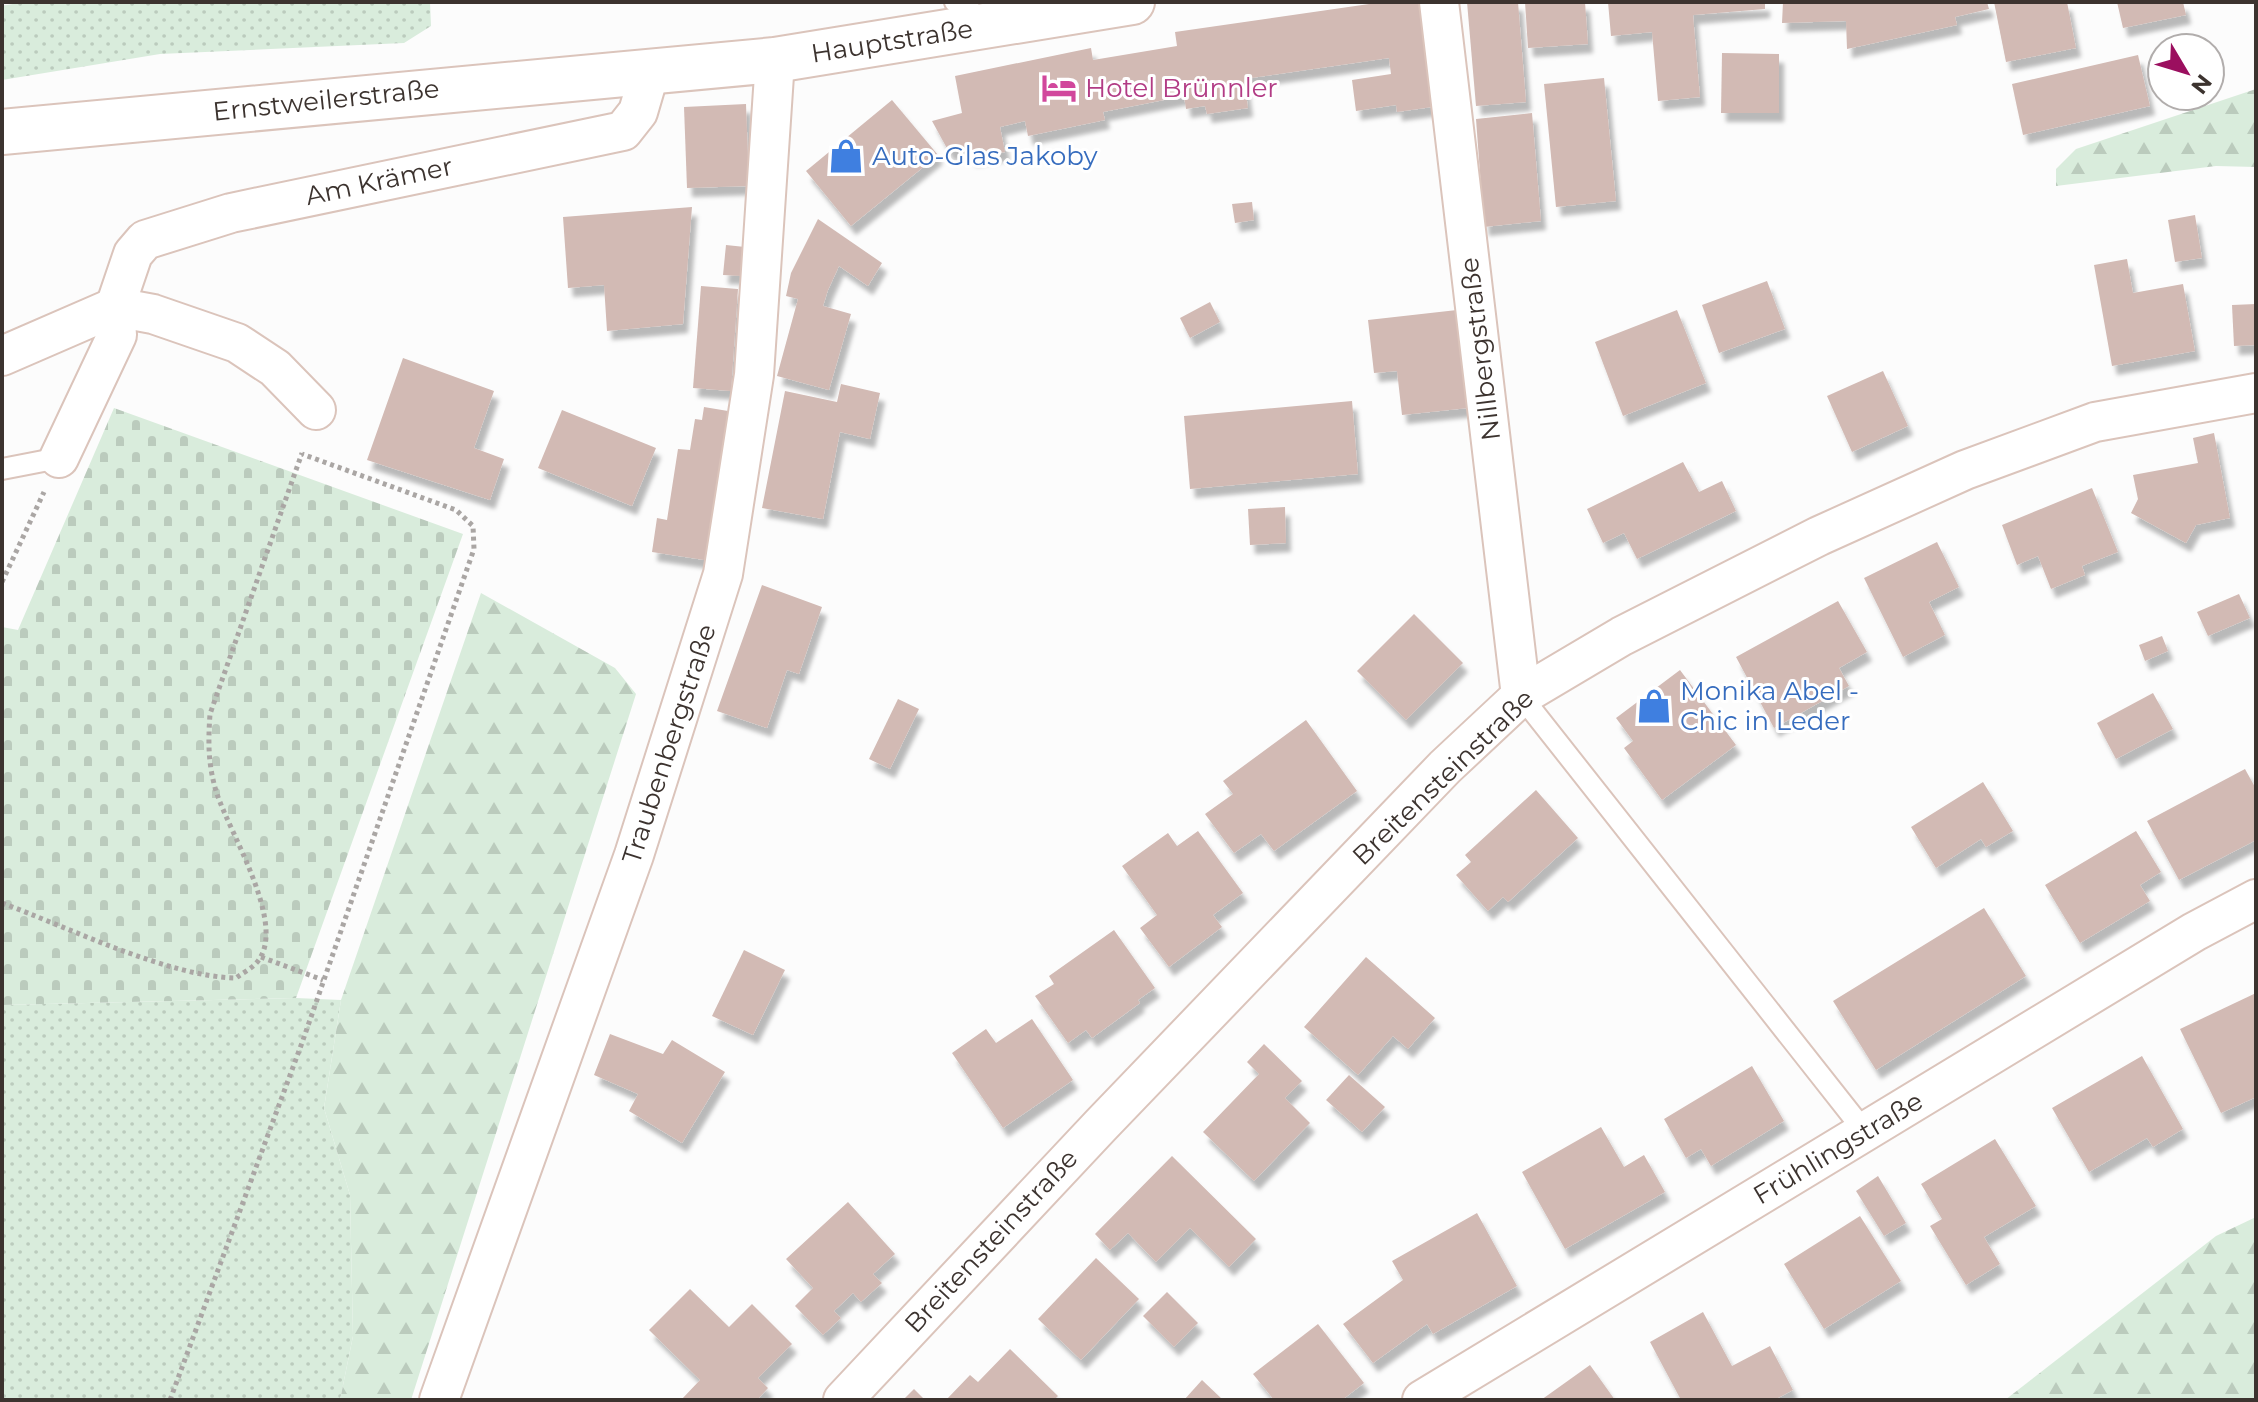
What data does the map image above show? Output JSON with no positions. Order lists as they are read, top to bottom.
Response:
{
  "streets": {
    "main road": ["Hauptstraße", "Ernstweilerstraße"],
    "street": [
      "Am Krämer",
      "Nillbergstraße",
      "Traubenbergstraße",
      "Breitensteinstraße",
      "Frühlingstraße"
    ]
  },
  "crossings": [
    ["Hauptstraße", "Ernstweilerstraße"],
    ["Hauptstraße", "Am Krämer"],
    ["Hauptstraße", "Traubenbergstraße"],
    ["Ernstweilerstraße", "Am Krämer"],
    ["Nillbergstraße", "Breitensteinstraße"]
  ],
  "places": {
    "hotel": ["Hotel Brünnler"],
    "shop": ["Auto-Glas Jakoby", "Monika Abel - Chic in Leder"]
  },
  "north": "bottom right"
}
